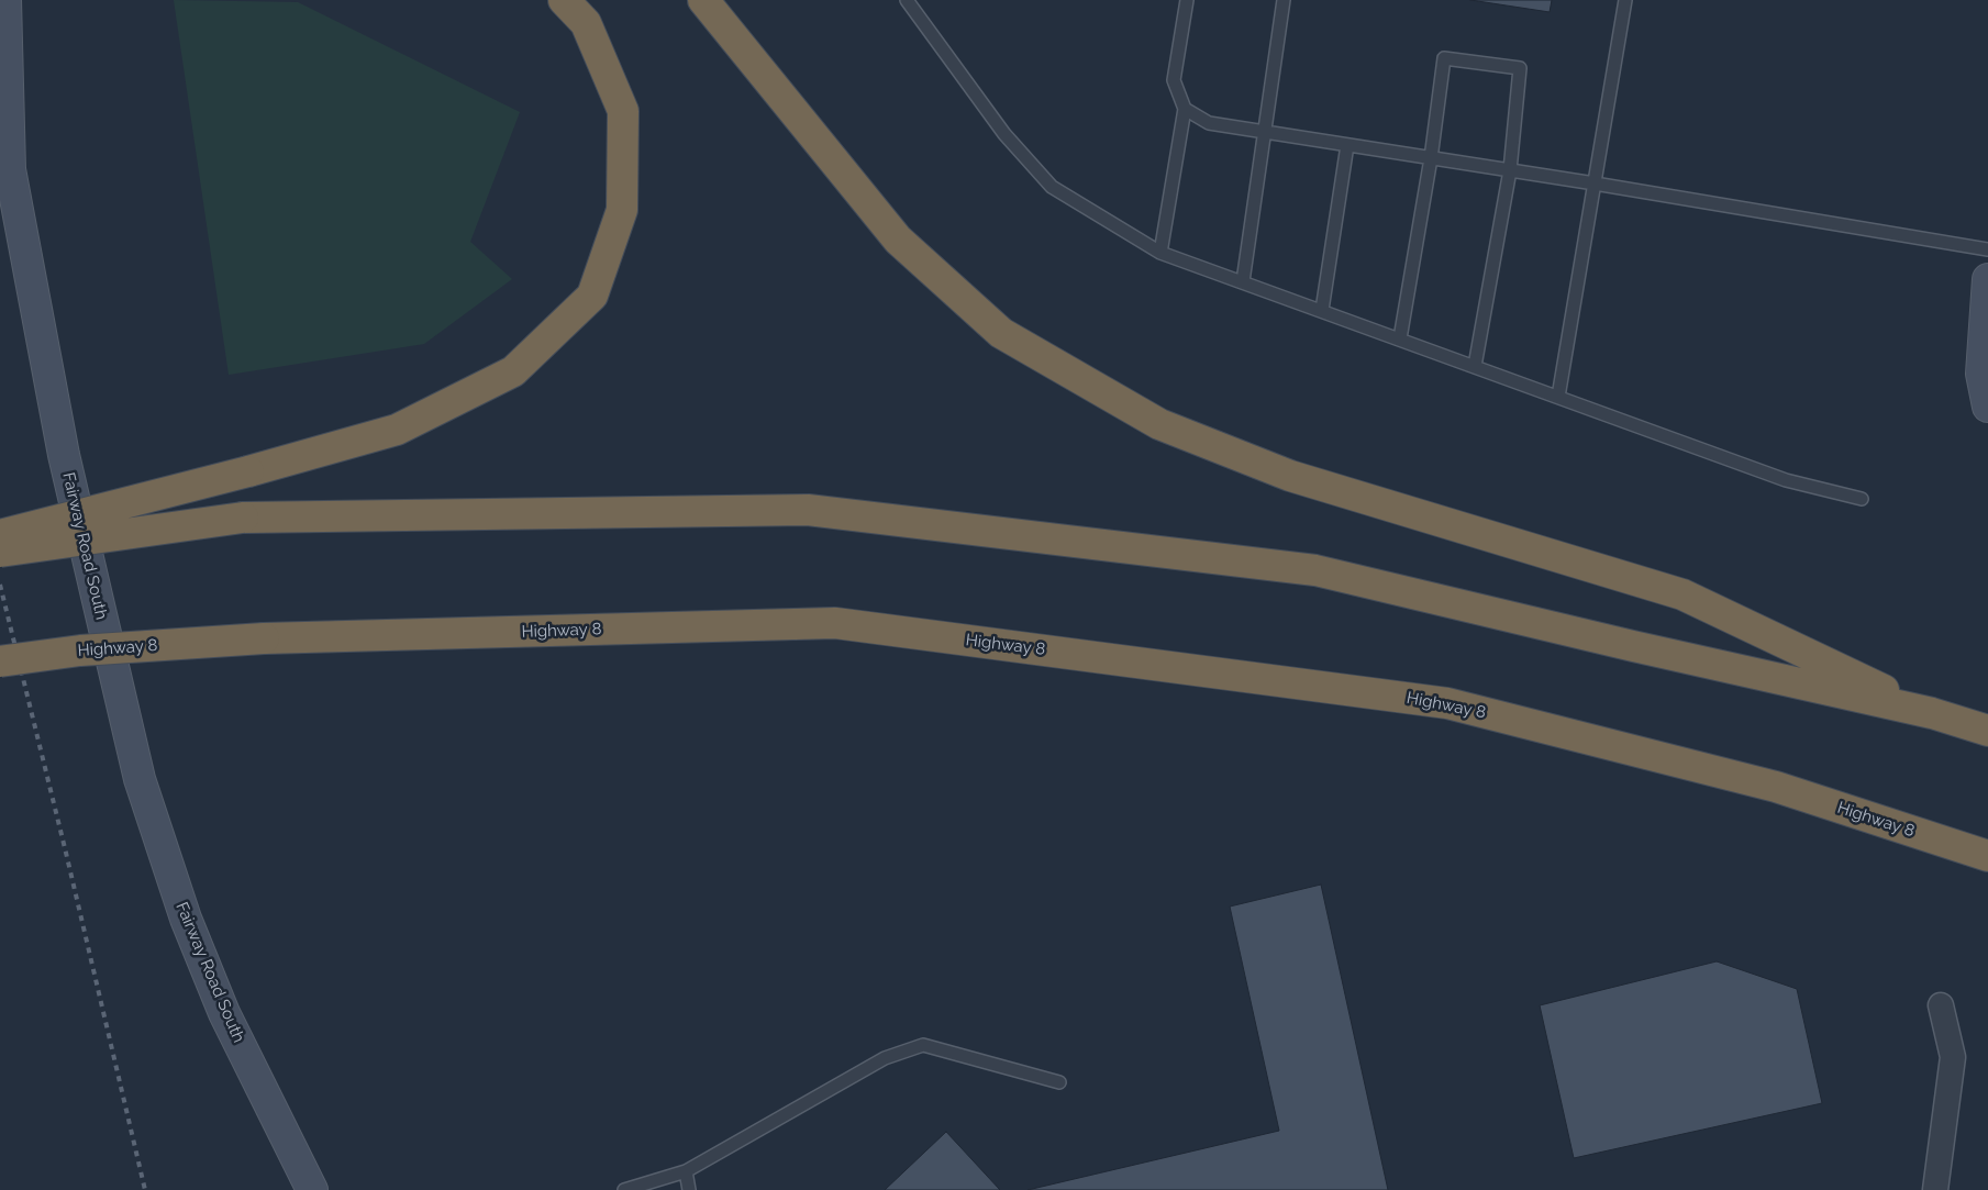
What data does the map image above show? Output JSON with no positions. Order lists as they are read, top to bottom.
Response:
{
  "streets": {
    "highway": ["Highway 8"],
    "main road": ["Fairway Road South"]
  }
}
